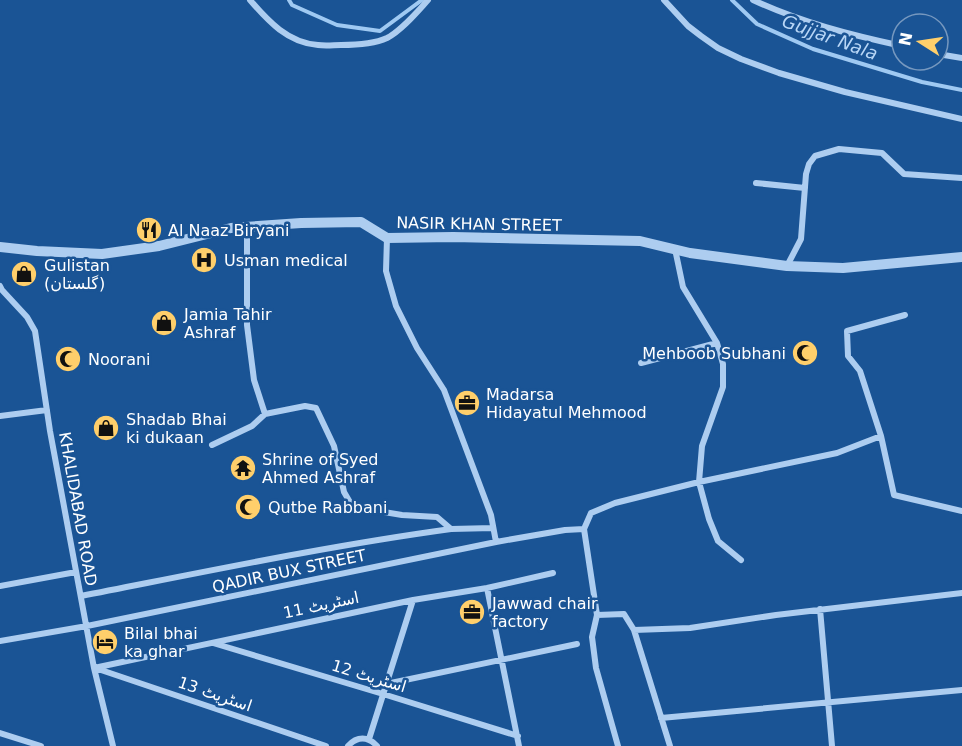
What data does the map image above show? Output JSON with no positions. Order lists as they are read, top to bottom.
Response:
{
  "streets": {
    "street": [
      "NASIR KHAN STREET",
      "KHALIDABAD ROAD",
      "QADIR BUX STREET",
      "اسٹریٹ 11",
      "اسٹریٹ 12",
      "اسٹریٹ 13"
    ]
  },
  "crossings": [
    ["KHALIDABAD ROAD", "QADIR BUX STREET"],
    ["KHALIDABAD ROAD", "اسٹریٹ 11"],
    ["KHALIDABAD ROAD", "اسٹریٹ 13"],
    ["اسٹریٹ 11", "اسٹریٹ 12"],
    ["اسٹریٹ 11", "اسٹریٹ 13"]
  ],
  "water": ["Gujjar Nala"],
  "places": {
    "restaurant": ["Al Naaz Biryani"],
    "hospital": ["Usman medical"],
    "shop": ["Gulistan (گلستان)", "Jamia Tahir Ashraf", "Shadab Bhai ki dukaan"],
    "mosque": ["Mehboob Subhani", "Noorani", "Qutbe Rabbani"],
    "office": ["Madarsa Hidayatul Mehmood", "Jawwad chair factory"],
    "temple": ["Shrine of Syed Ahmed Ashraf"],
    "hotel": ["Bilal bhai ka ghar"]
  },
  "north": "left"
}
